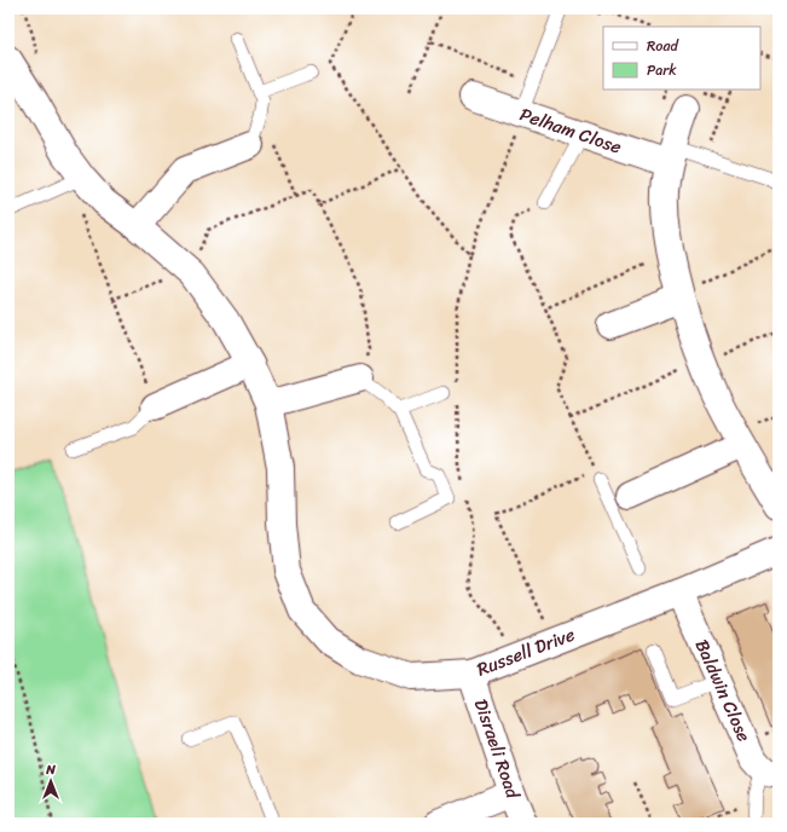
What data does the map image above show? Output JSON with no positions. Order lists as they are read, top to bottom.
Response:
{
  "streets": {
    "street": [
      "Pelham Close",
      "Russell Drive",
      "Baldwin Close",
      "Disraeli Road"
    ]
  },
  "crossings": [
    ["Russell Drive", "Baldwin Close"],
    ["Russell Drive", "Disraeli Road"]
  ],
  "legend": ["Road", "Park"],
  "north": "top"
}
